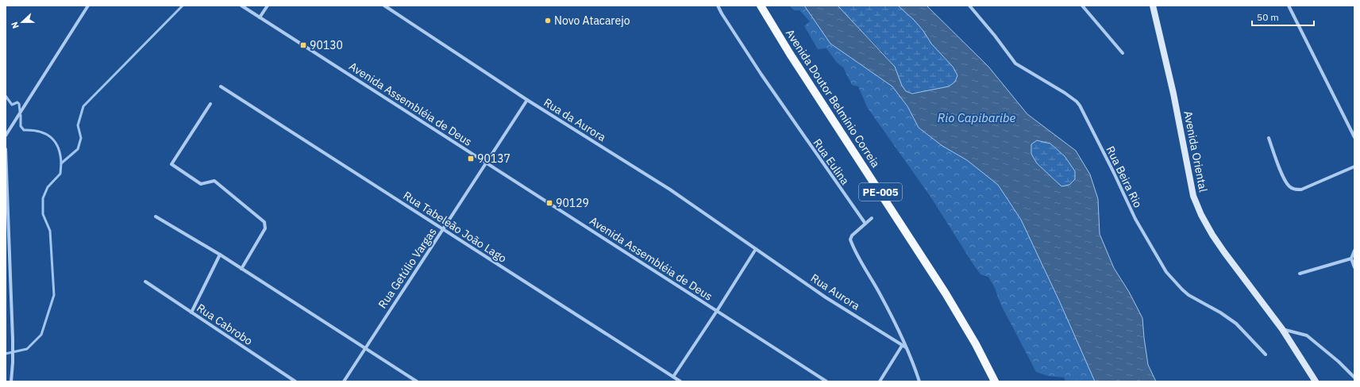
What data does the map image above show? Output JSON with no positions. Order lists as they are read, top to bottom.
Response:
{
  "streets": {
    "main road": ["Avenida Doutor Belmínio Correia", "PE-005"],
    "street": [
      "Avenida Assembléia de Deus",
      "Rua da Aurora",
      "Avenida Oriental",
      "Rua Eulina",
      "Rua Beira Rio",
      "Rua Tabeleão João Lago",
      "Rua Getúlio Vargas",
      "Rua Aurora",
      "Rua Cabrobo"
    ]
  },
  "crossings": [
    ["Avenida Assembléia de Deus", "Rua Getúlio Vargas"],
    ["Rua da Aurora", "Rua Getúlio Vargas"],
    ["Rua da Aurora", "Rua Aurora"],
    ["Rua Tabeleão João Lago", "Rua Getúlio Vargas"]
  ],
  "water": ["Rio Capibaribe"],
  "places": {
    "other": ["Novo Atacarejo"],
    "transit": ["90130", "90137", "90129"]
  },
  "scale_bar": "50 m",
  "north": "left"
}
